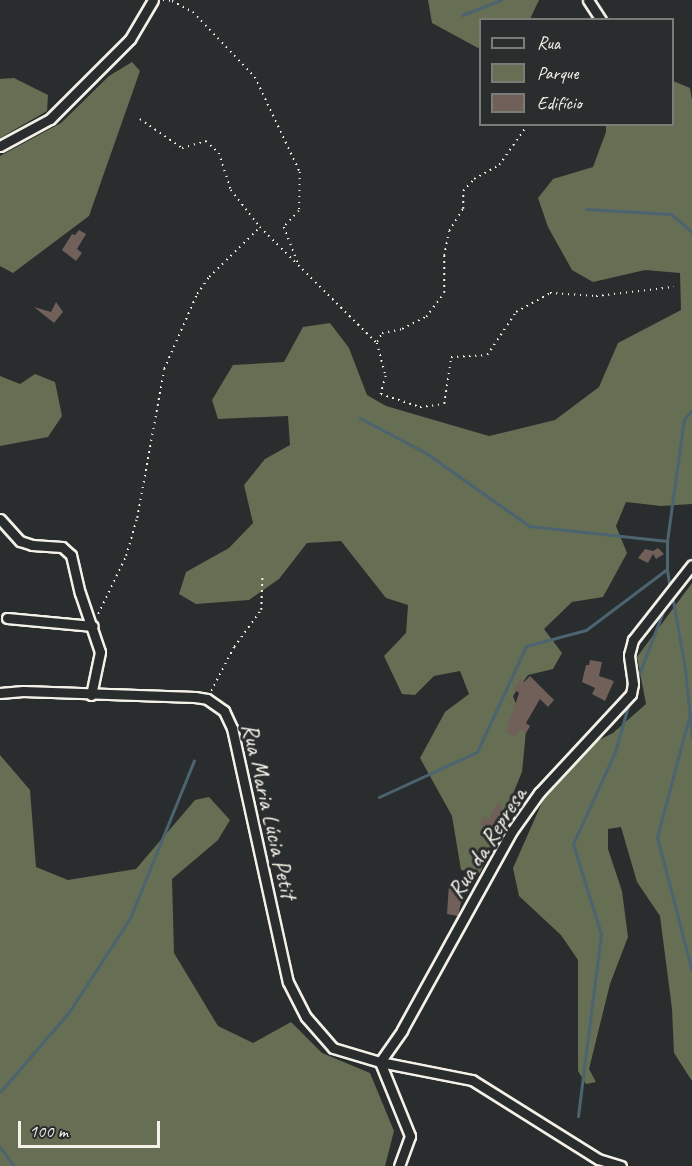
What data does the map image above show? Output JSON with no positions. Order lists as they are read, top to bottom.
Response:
{
  "streets": {
    "street": ["Rua Maria Lúcia Petit", "Rua da Represa"]
  },
  "crossings": [
    ["Rua Maria Lúcia Petit", "Rua da Represa"]
  ],
  "legend": ["Rua", "Parque", "Edifício"],
  "scale_bar": "100 m"
}
